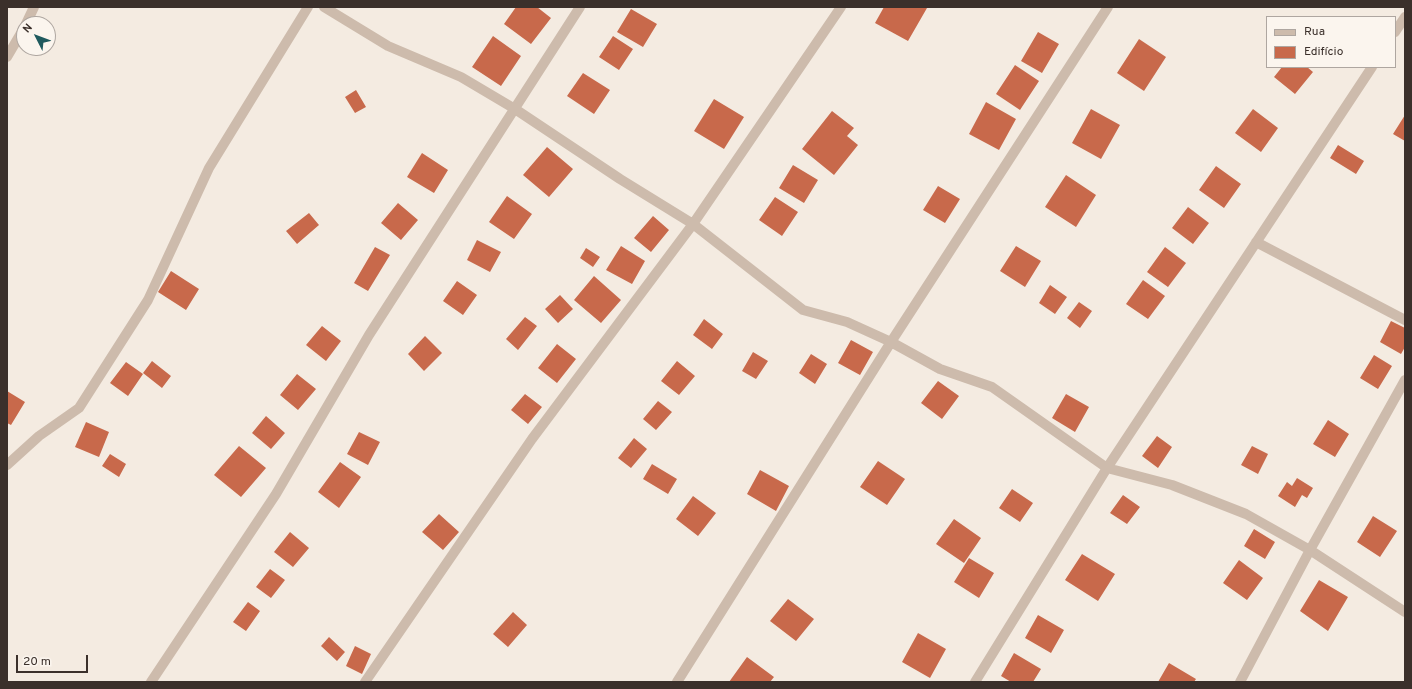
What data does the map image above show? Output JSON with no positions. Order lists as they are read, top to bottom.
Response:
{
  "legend": ["Rua", "Edifício"],
  "scale_bar": "20 m",
  "north": "top left"
}
